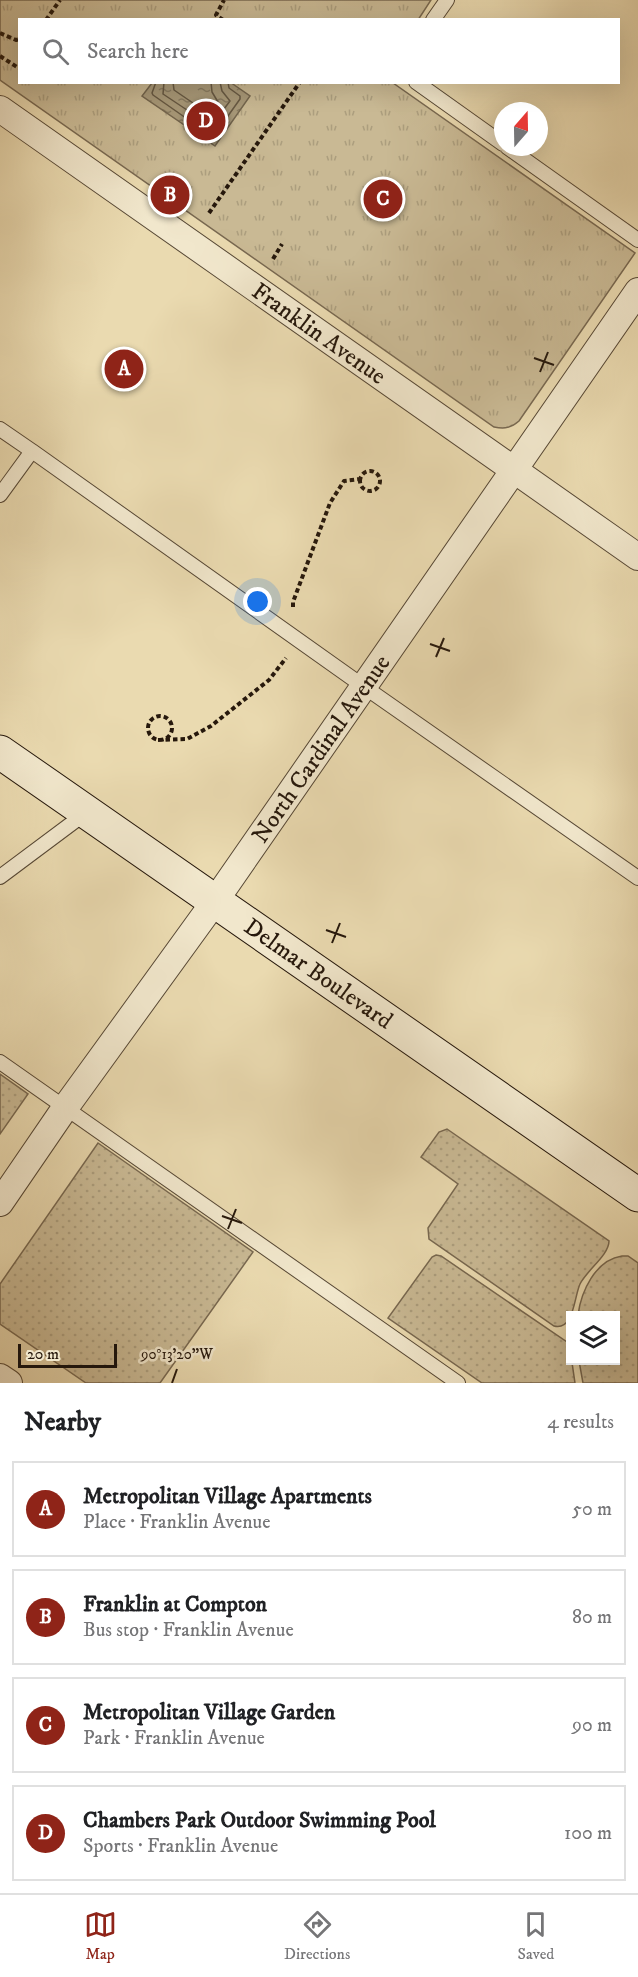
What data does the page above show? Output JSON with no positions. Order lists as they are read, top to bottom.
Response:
{
  "streets": {
    "street": ["Franklin Avenue", "North Cardinal Avenue", "Delmar Boulevard"]
  },
  "crossings": [
    ["Franklin Avenue", "North Cardinal Avenue"],
    ["North Cardinal Avenue", "Delmar Boulevard"]
  ],
  "scale_bar": "20 m",
  "north": "top",
  "page": {
    "search": "Search here",
    "pins": [
      "D",
      "B",
      "C",
      "A"
    ],
    "scale": "20 m",
    "heading": ["Nearby", "4 results"],
    "list": [
      {
        "mark": "A",
        "name": "Metropolitan Village Apartments",
        "note": "Place · Franklin Avenue",
        "value": "50 m"
      },
      {
        "mark": "B",
        "name": "Franklin at Compton",
        "note": "Bus stop · Franklin Avenue",
        "value": "80 m"
      },
      {
        "mark": "C",
        "name": "Metropolitan Village Garden",
        "note": "Park · Franklin Avenue",
        "value": "90 m"
      },
      {
        "mark": "D",
        "name": "Chambers Park Outdoor Swimming Pool",
        "note": "Sports · Franklin Avenue",
        "value": "100 m"
      }
    ],
    "nav": ["Map", "Directions", "Saved"]
  },
  "coordinates": ["90°13'20\"W"]
}
